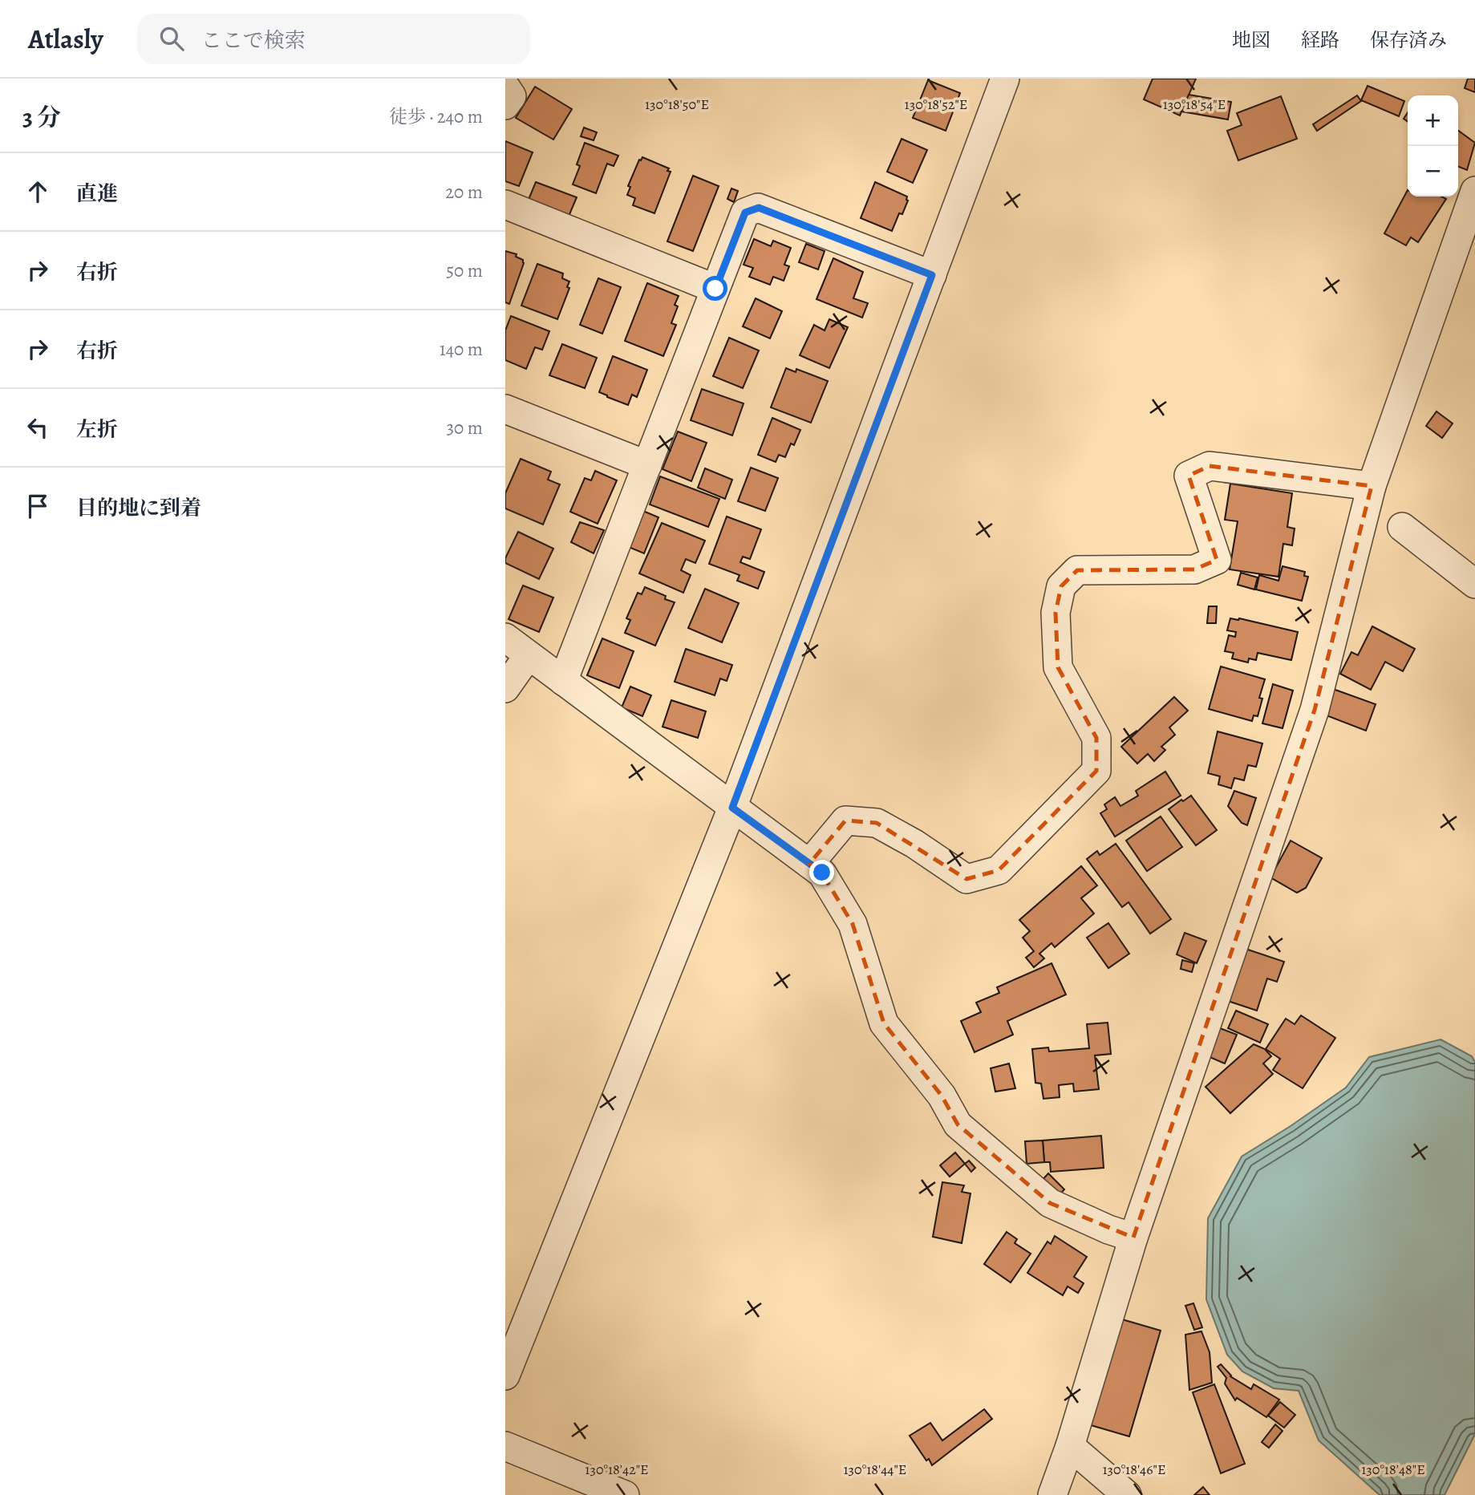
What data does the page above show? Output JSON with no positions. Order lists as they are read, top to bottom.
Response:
{
  "page": {
    "header": "Atlasly",
    "search": "ここで検索",
    "nav": ["地図", "経路", "保存済み"],
    "heading": ["3 分", "徒歩 · 240 m"],
    "map_buttons": ["+", "−"],
    "list": [
      ["直進", "20 m"],
      ["右折", "50 m"],
      ["右折", "140 m"],
      ["左折", "30 m"],
      "目的地に到着"
    ]
  },
  "coordinates": [
    "130°18'50\"E",
    "130°18'52\"E",
    "130°18'54\"E",
    "130°18'42\"E",
    "130°18'44\"E",
    "130°18'46\"E",
    "130°18'48\"E"
  ]
}
